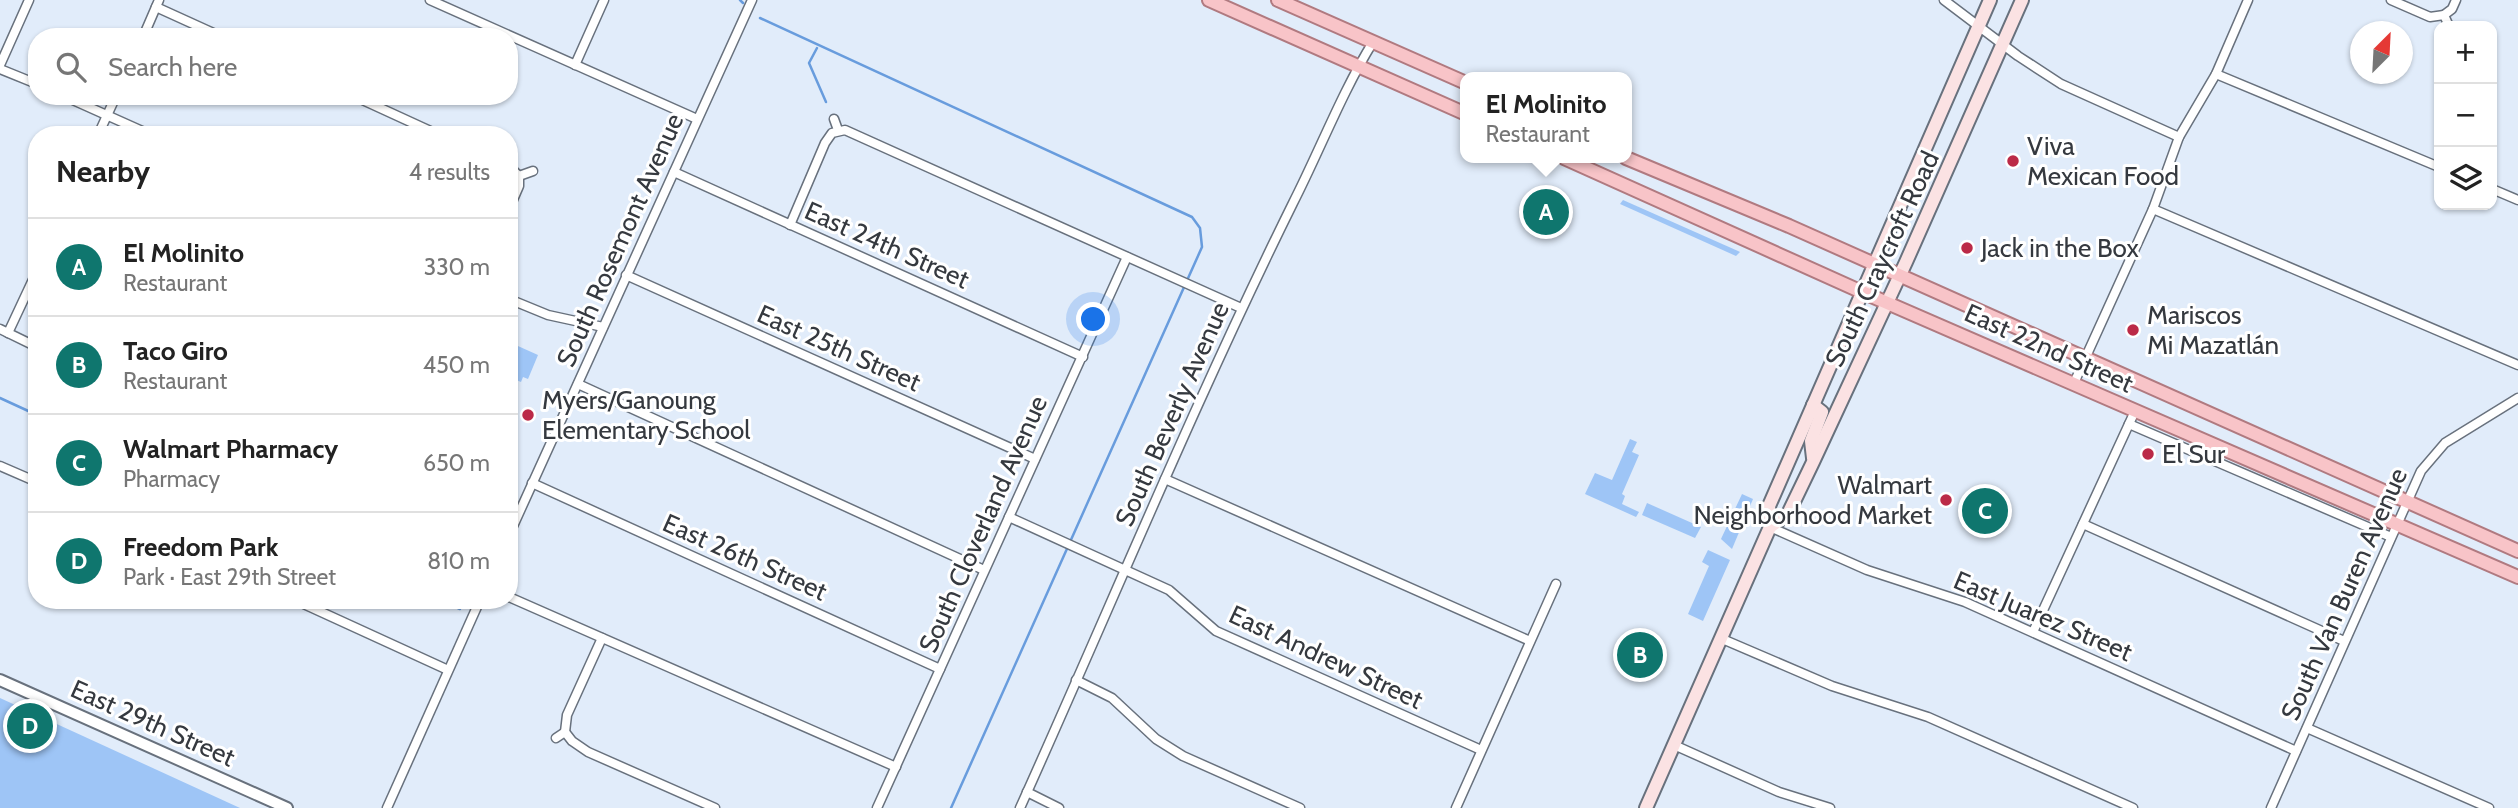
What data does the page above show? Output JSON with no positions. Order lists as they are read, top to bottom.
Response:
{
  "streets": {
    "main road": ["South Craycroft Road", "East 22nd Street"],
    "street": [
      "South Rosemont Avenue",
      "East 24th Street",
      "East 25th Street",
      "South Beverly Avenue",
      "South Cloverland Avenue",
      "East 26th Street",
      "South Van Buren Avenue",
      "East Juarez Street",
      "East Andrew Street",
      "East 29th Street"
    ]
  },
  "crossings": [
    ["South Rosemont Avenue", "East 24th Street"],
    ["South Rosemont Avenue", "East 25th Street"],
    ["South Rosemont Avenue", "East 26th Street"],
    ["East 24th Street", "South Cloverland Avenue"],
    ["South Craycroft Road", "East 22nd Street"],
    ["South Craycroft Road", "East Juarez Street"],
    ["East 25th Street", "South Cloverland Avenue"],
    ["East 22nd Street", "South Van Buren Avenue"],
    ["South Beverly Avenue", "East Andrew Street"],
    ["South Cloverland Avenue", "East 26th Street"],
    ["South Cloverland Avenue", "East Andrew Street"],
    ["South Van Buren Avenue", "East Juarez Street"]
  ],
  "places": [
    "Viva Mexican Food",
    "Jack in the Box",
    "Mariscos Mi Mazatlán",
    "Myers/Ganoung Elementary School",
    "El Sur",
    "Walmart Neighborhood Market"
  ],
  "north": "top right",
  "page": {
    "map_buttons": ["+", "−"],
    "search": "Search here",
    "popup": ["El Molinito", "Restaurant"],
    "heading": ["Nearby", "4 results"],
    "pins": [
      "A",
      "C",
      "B",
      "D"
    ],
    "list": [
      {
        "mark": "A",
        "name": "El Molinito",
        "note": "Restaurant",
        "value": "330 m"
      },
      {
        "mark": "B",
        "name": "Taco Giro",
        "note": "Restaurant",
        "value": "450 m"
      },
      {
        "mark": "C",
        "name": "Walmart Pharmacy",
        "note": "Pharmacy",
        "value": "650 m"
      },
      {
        "mark": "D",
        "name": "Freedom Park",
        "note": "Park · East 29th Street",
        "value": "810 m"
      }
    ]
  }
}
